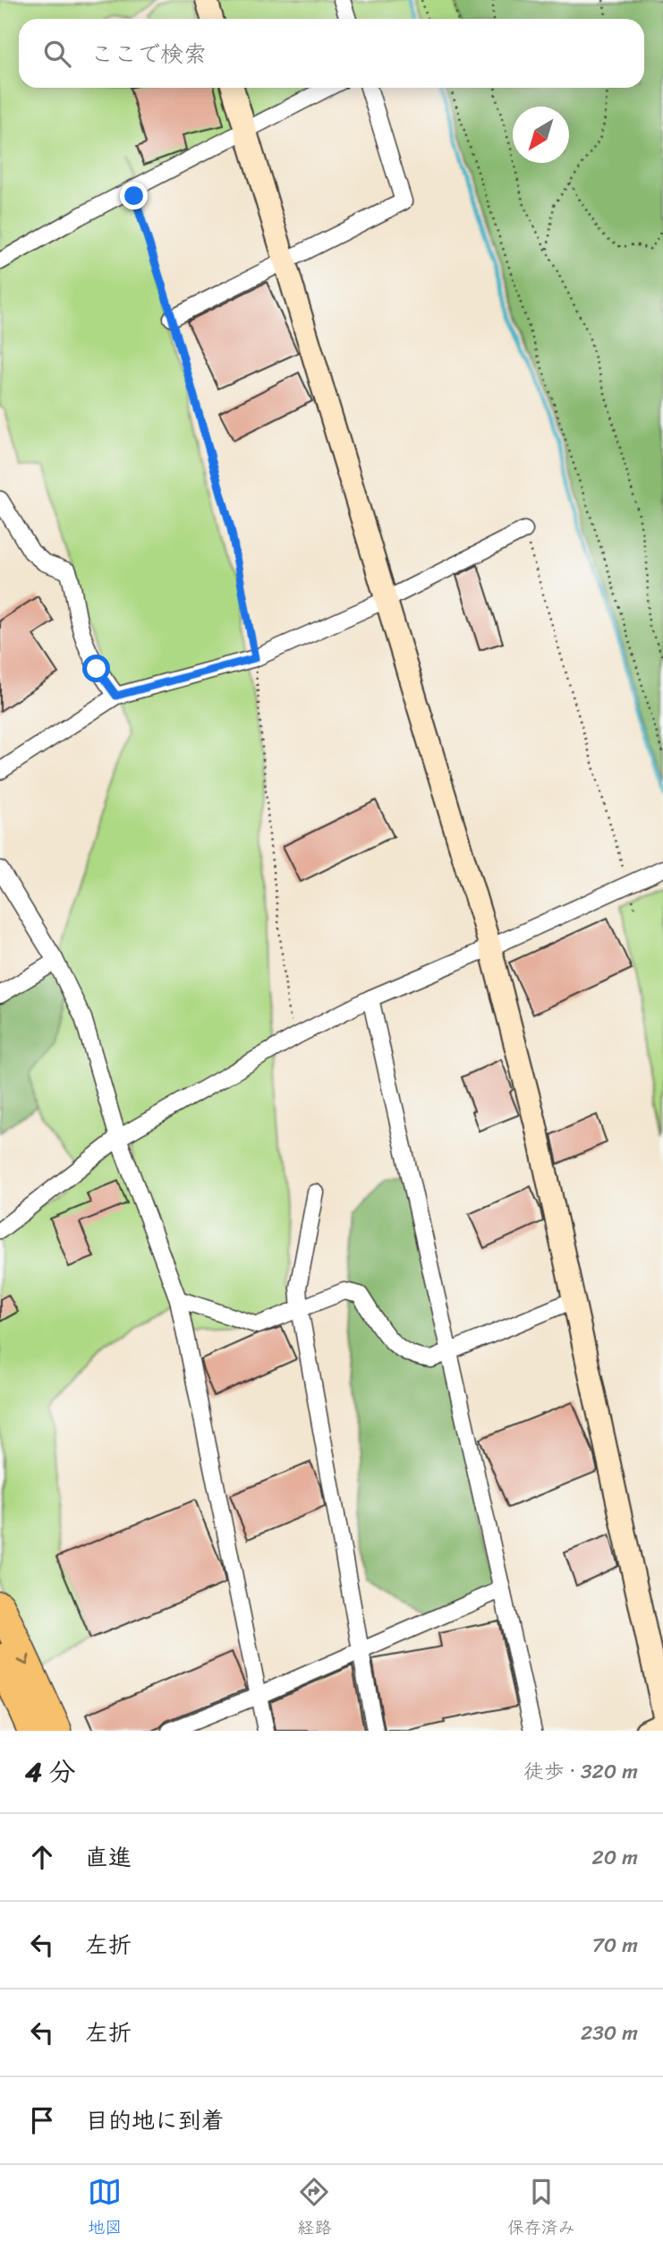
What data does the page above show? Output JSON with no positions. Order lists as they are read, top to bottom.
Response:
{
  "north": "bottom left",
  "page": {
    "search": "ここで検索",
    "heading": ["4 分", "徒歩 · 320 m"],
    "list": [
      ["直進", "20 m"],
      ["左折", "70 m"],
      ["左折", "230 m"],
      "目的地に到着"
    ],
    "nav": ["地図", "経路", "保存済み"]
  }
}
